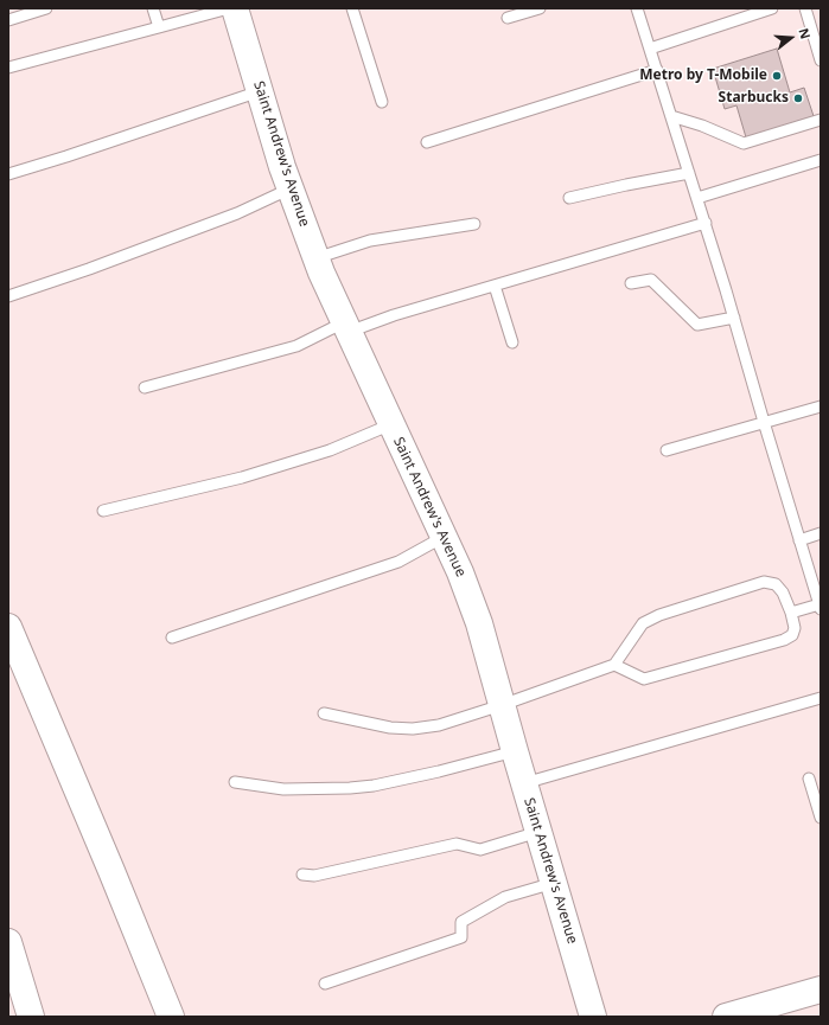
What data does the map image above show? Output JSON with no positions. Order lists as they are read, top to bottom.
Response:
{
  "streets": {
    "main road": ["Saint Andrew's Avenue"]
  },
  "places": ["Metro by T-Mobile", "Starbucks"],
  "north": "right"
}
